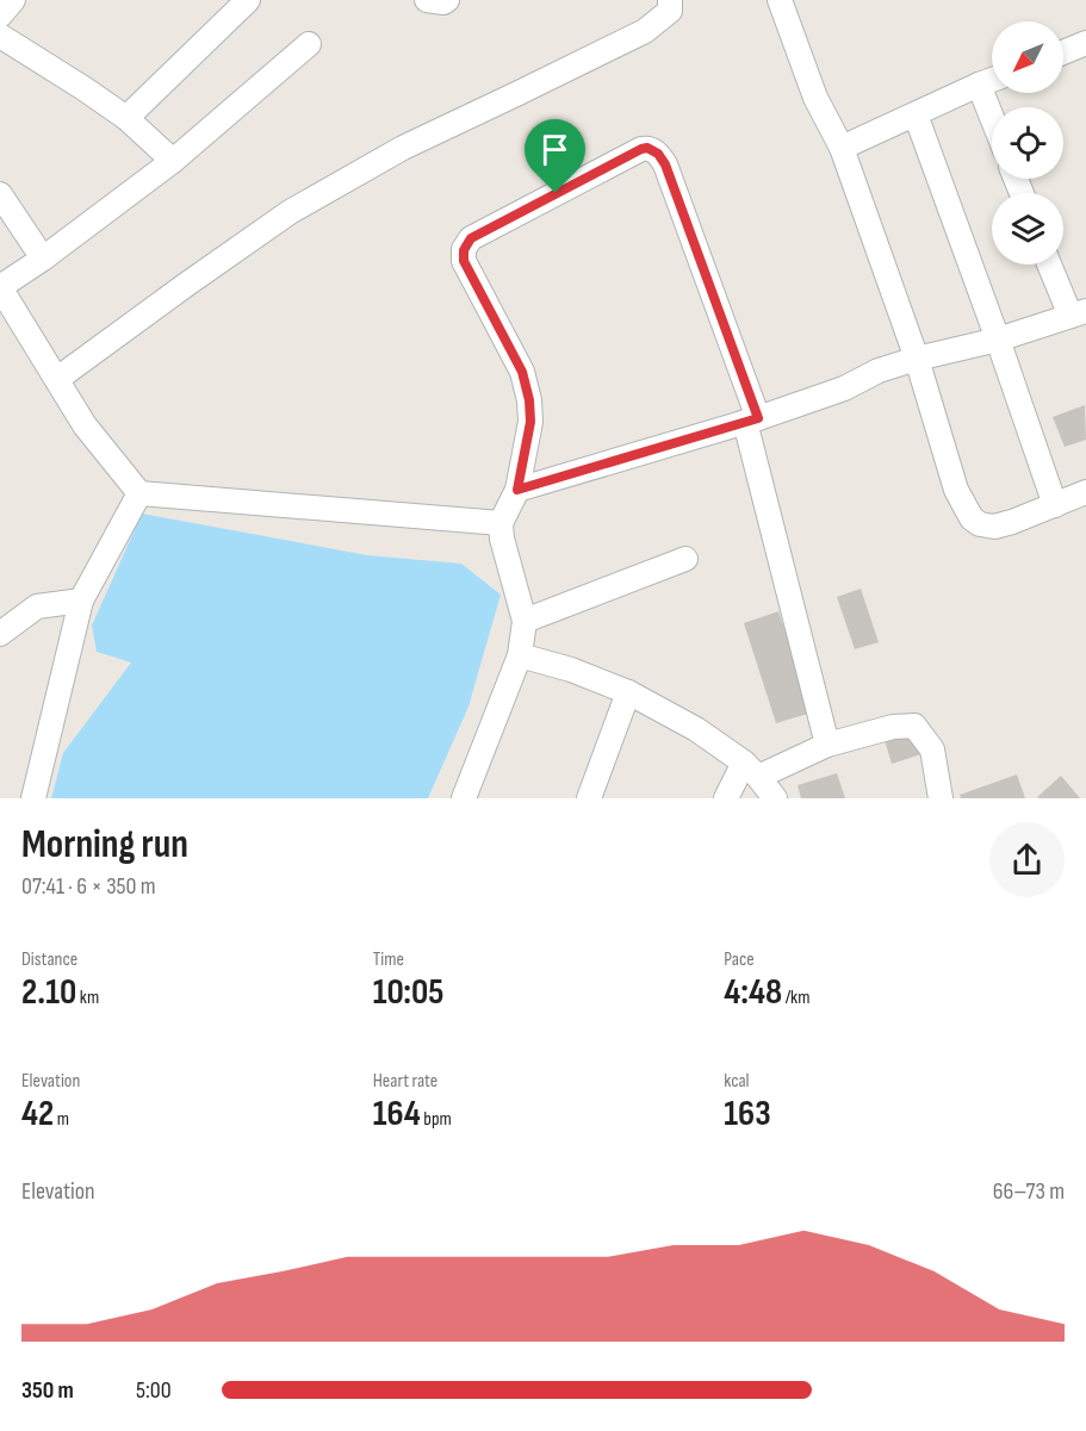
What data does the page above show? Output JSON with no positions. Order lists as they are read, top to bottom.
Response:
{
  "north": "bottom left",
  "page": {
    "heading": ["Morning run", "07:41 · 6 × 350 m"],
    "stats": [
      ["Distance", "2.10 km"],
      ["Time", "10:05"],
      ["Pace", "4:48 /km"],
      ["Elevation", "42 m"],
      ["Heart rate", "164 bpm"],
      ["kcal", "163"]
    ],
    "chart": ["Elevation", "66–73 m"],
    "list": [
      {
        "name": "350 m",
        "note": "5:00"
      }
    ]
  }
}
